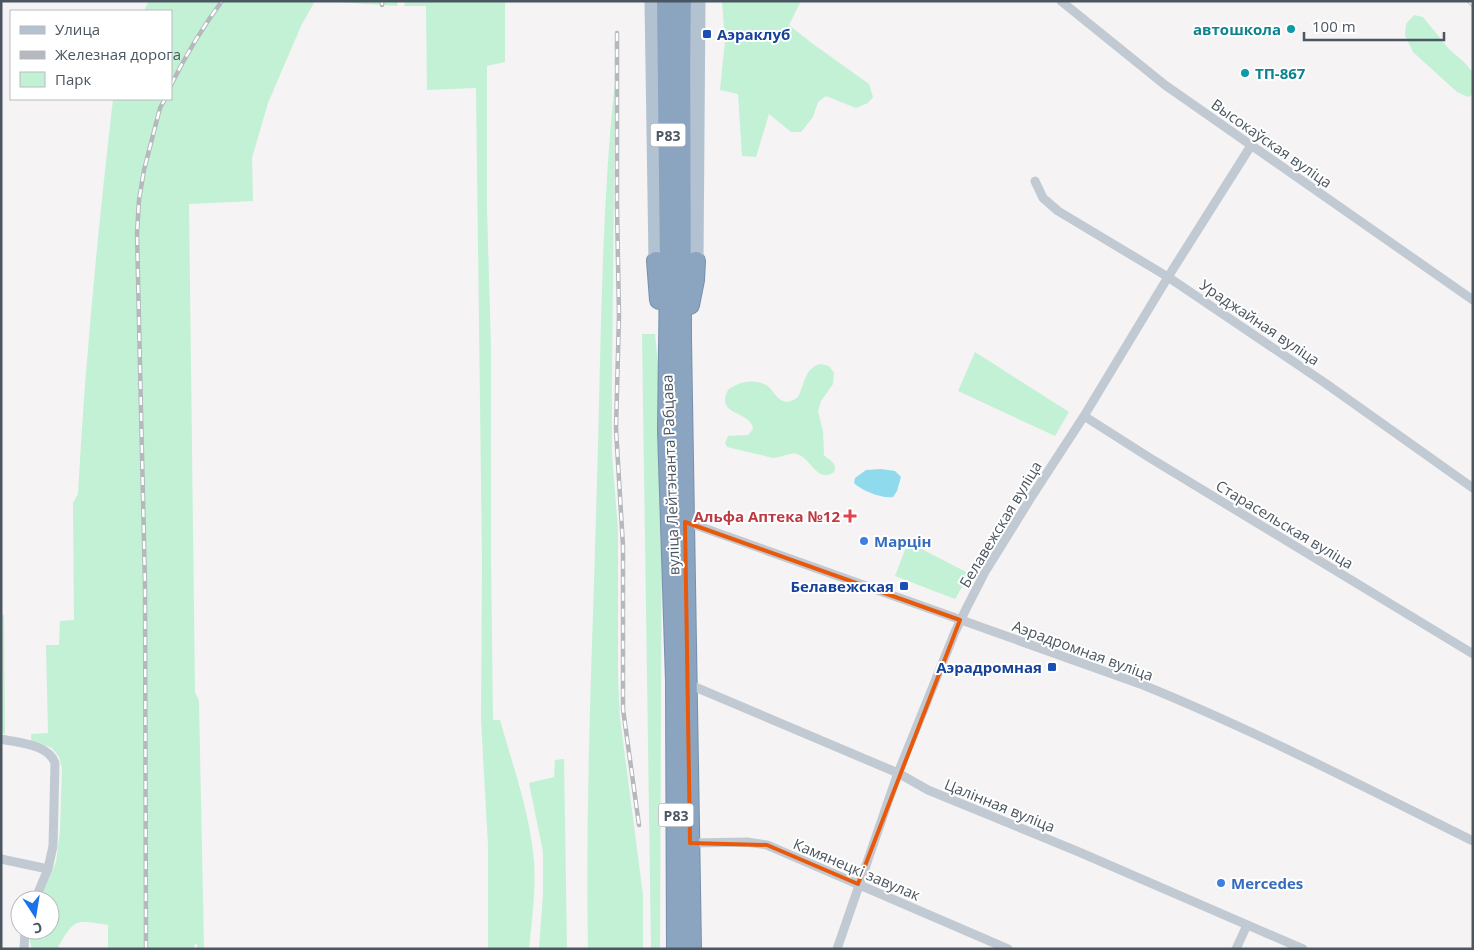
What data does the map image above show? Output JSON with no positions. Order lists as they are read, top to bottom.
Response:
{
  "streets": {
    "highway": ["Р83", "вуліца Лейтэнанта Рабцава"],
    "street": [
      "Высокаўская вуліца",
      "Ураджайная вуліца",
      "Белавежская вуліца",
      "Старасельская вуліца",
      "Аэрадромная вуліца",
      "Цалінная вуліца",
      "Камянецкі завулак"
    ]
  },
  "crossings": [
    ["Высокаўская вуліца", "Белавежская вуліца"],
    ["Ураджайная вуліца", "Белавежская вуліца"],
    ["вуліца Лейтэнанта Рабцава", "Аэрадромная вуліца"],
    ["вуліца Лейтэнанта Рабцава", "Цалінная вуліца"],
    ["вуліца Лейтэнанта Рабцава", "Камянецкі завулак"],
    ["Белавежская вуліца", "Старасельская вуліца"],
    ["Белавежская вуліца", "Аэрадромная вуліца"],
    ["Белавежская вуліца", "Цалінная вуліца"],
    ["Белавежская вуліца", "Камянецкі завулак"]
  ],
  "places": {
    "other": [
      "автошкола",
      "ТП-867",
      "Марцін",
      "Mercedes"
    ],
    "transit": ["Аэраклуб", "Белавежская", "Аэрадромная"],
    "health": ["Альфа Аптека №12"]
  },
  "legend": ["Улица", "Железная дорога", "Парк"],
  "scale_bar": "100 m",
  "north": "bottom"
}
